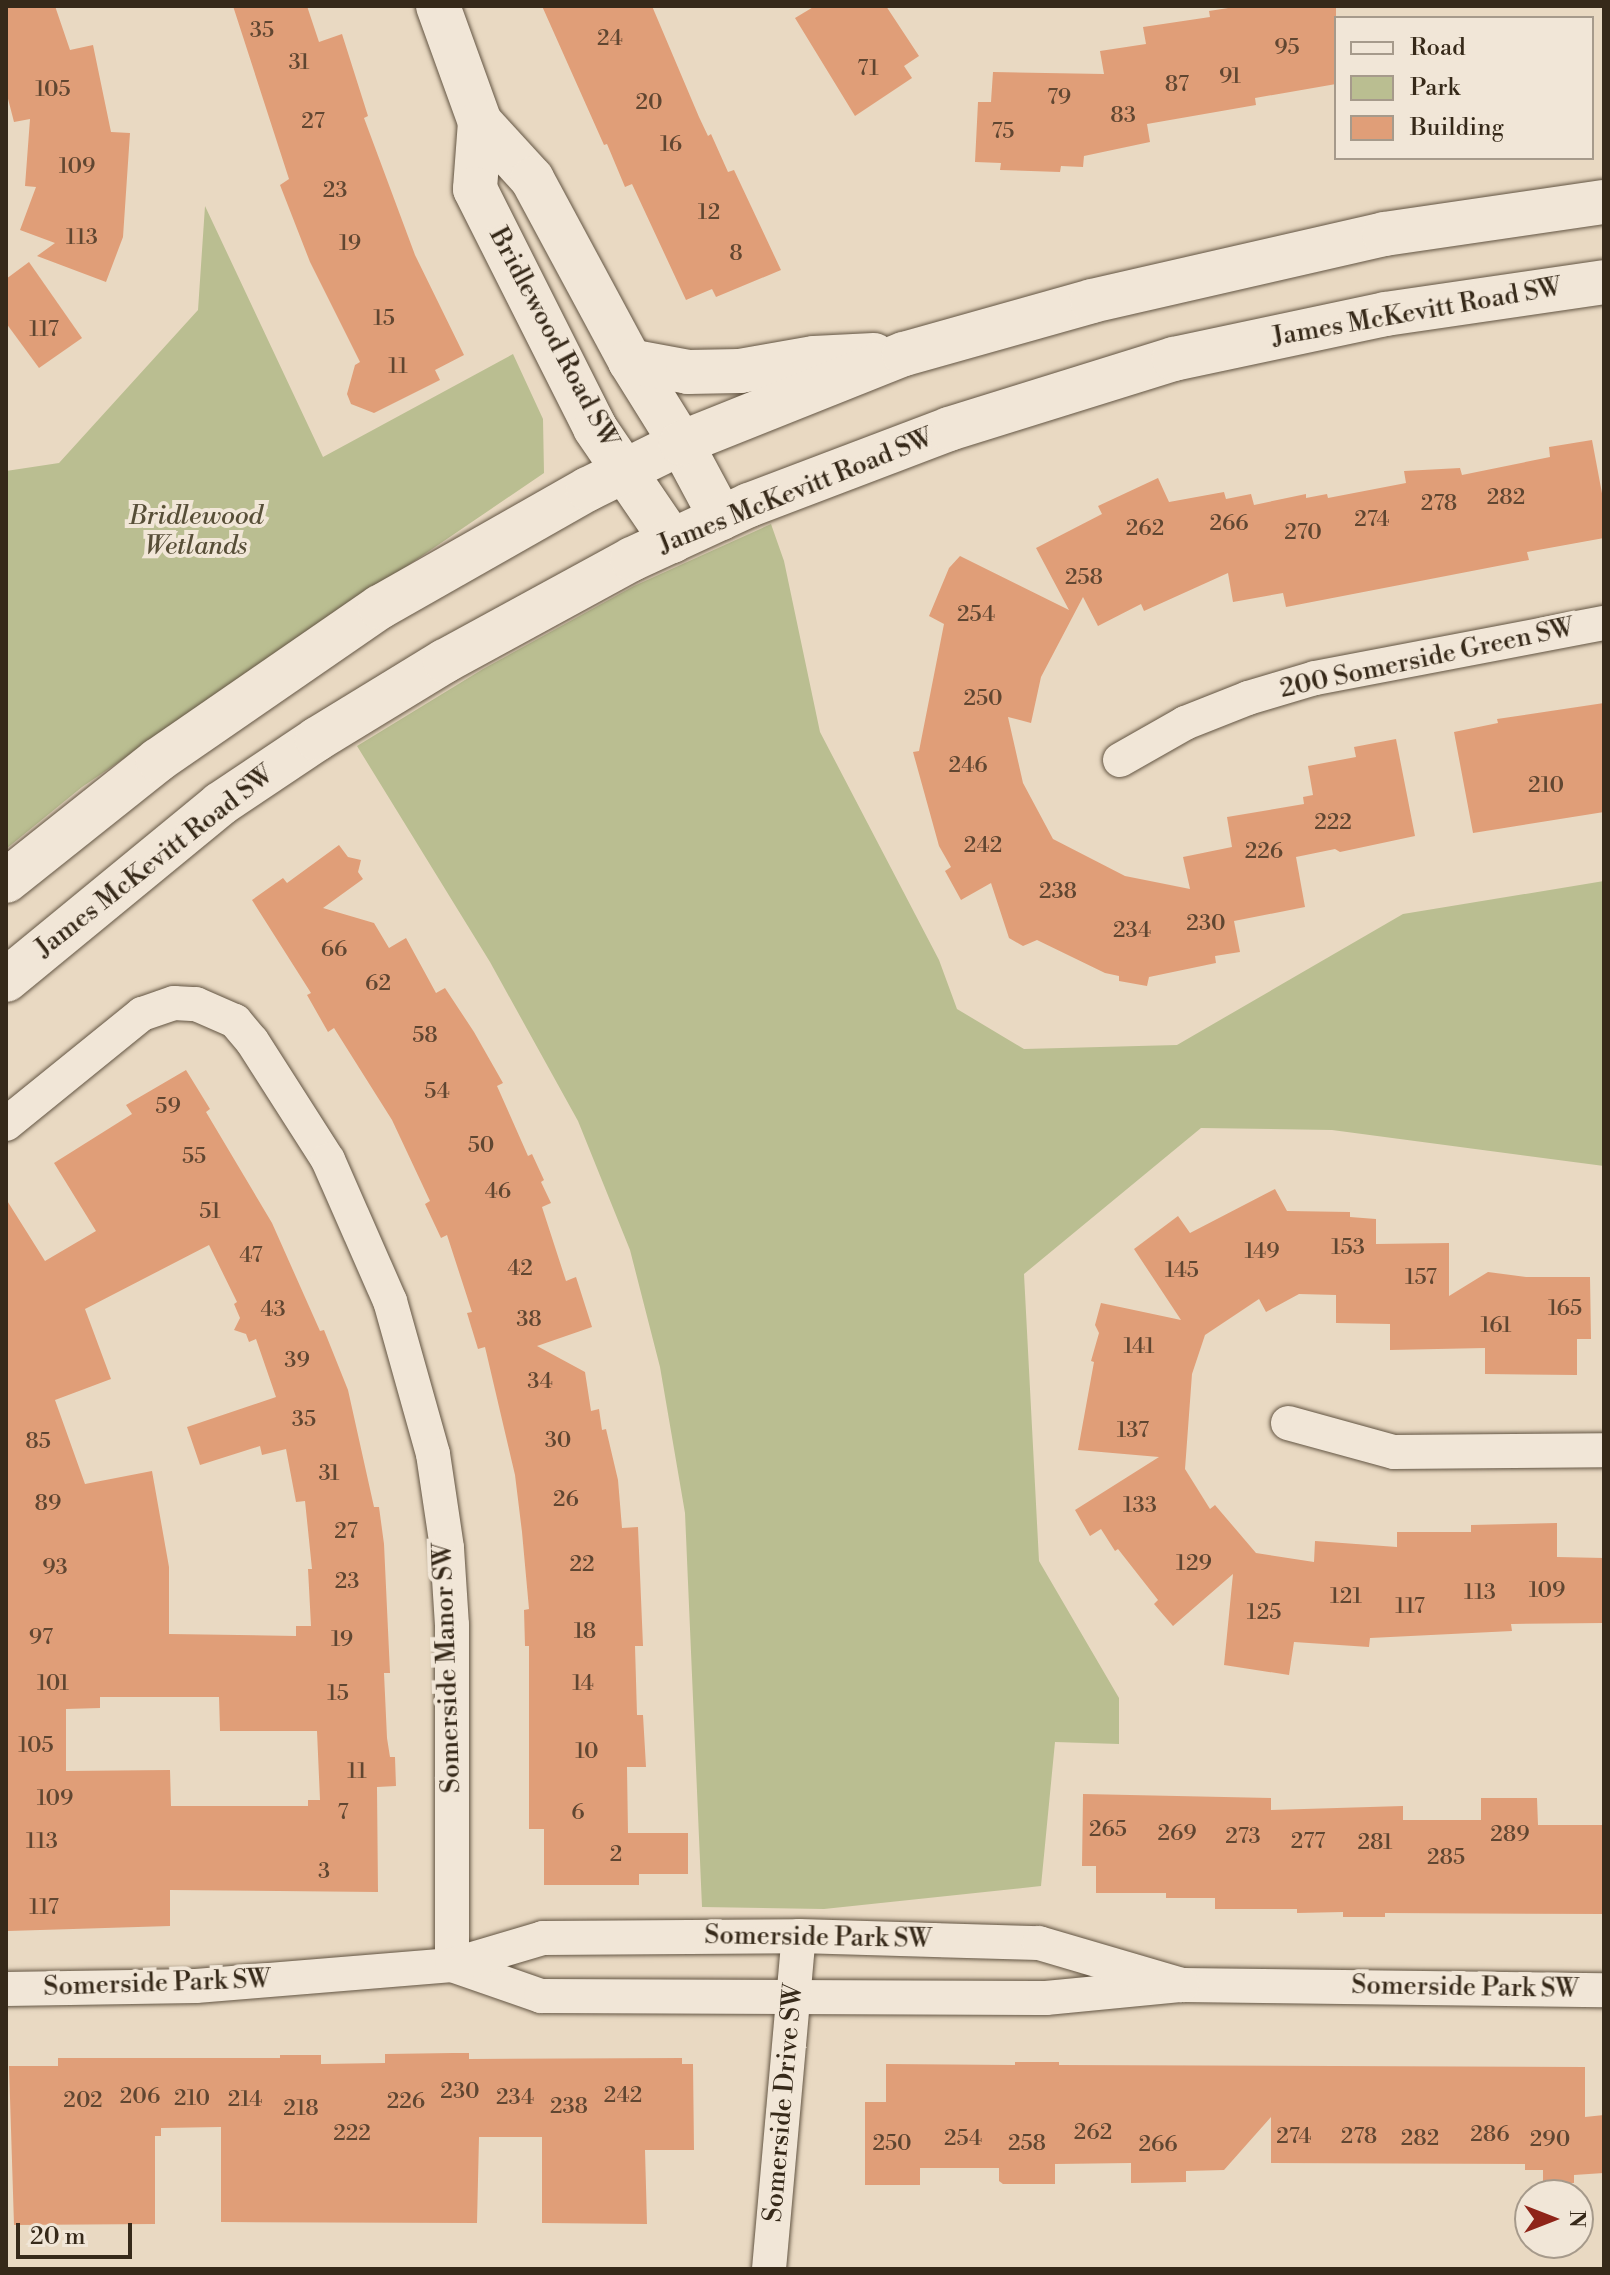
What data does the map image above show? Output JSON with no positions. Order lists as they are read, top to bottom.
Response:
{
  "streets": {
    "main road": ["James McKevitt Road SW", "Bridlewood Road SW"],
    "street": [
      "200 Somerside Green SW",
      "Somerside Manor SW",
      "Somerside Park SW",
      "Somerside Drive SW"
    ]
  },
  "crossings": [
    ["James McKevitt Road SW", "Bridlewood Road SW"],
    ["Somerside Manor SW", "Somerside Park SW"],
    ["Somerside Park SW", "Somerside Drive SW"]
  ],
  "parks": ["Bridlewood Wetlands"],
  "house_numbers": [
    "35",
    "24",
    "95",
    "31",
    "71",
    "91",
    "87",
    "105",
    "79",
    "20",
    "83",
    "27",
    "75",
    "16",
    "109",
    "23",
    "12",
    "113",
    "19",
    "8",
    "15",
    "117",
    "11",
    "282",
    "278",
    "274",
    "266",
    "262",
    "270",
    "258",
    "254",
    "250",
    "246",
    "210",
    "222",
    "242",
    "226",
    "238",
    "230",
    "234",
    "66",
    "62",
    "58",
    "54",
    "59",
    "50",
    "55",
    "46",
    "51",
    "153",
    "149",
    "47",
    "42",
    "145",
    "157",
    "165",
    "43",
    "38",
    "161",
    "141",
    "39",
    "34",
    "35",
    "137",
    "30",
    "85",
    "31",
    "26",
    "89",
    "133",
    "27",
    "129",
    "22",
    "93",
    "23",
    "109",
    "113",
    "121",
    "117",
    "125",
    "18",
    "97",
    "19",
    "101",
    "14",
    "15",
    "105",
    "10",
    "11",
    "109",
    "7",
    "6",
    "265",
    "269",
    "289",
    "273",
    "113",
    "277",
    "281",
    "2",
    "285",
    "3",
    "117",
    "230",
    "242",
    "206",
    "234",
    "210",
    "214",
    "202",
    "226",
    "238",
    "218",
    "262",
    "222",
    "286",
    "274",
    "278",
    "254",
    "282",
    "290",
    "250",
    "258",
    "266"
  ],
  "legend": ["Road", "Park", "Building"],
  "scale_bar": "20 m",
  "north": "right"
}
